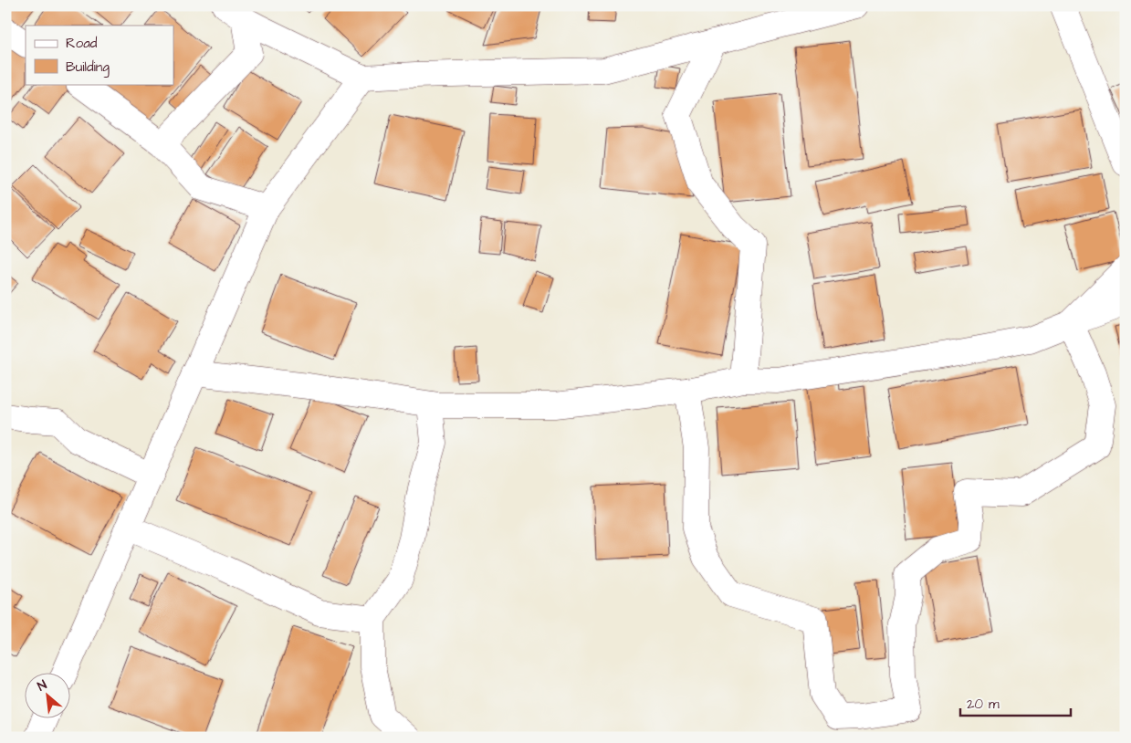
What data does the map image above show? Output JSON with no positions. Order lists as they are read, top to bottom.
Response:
{
  "legend": ["Road", "Building"],
  "scale_bar": "20 m",
  "north": "top left"
}
